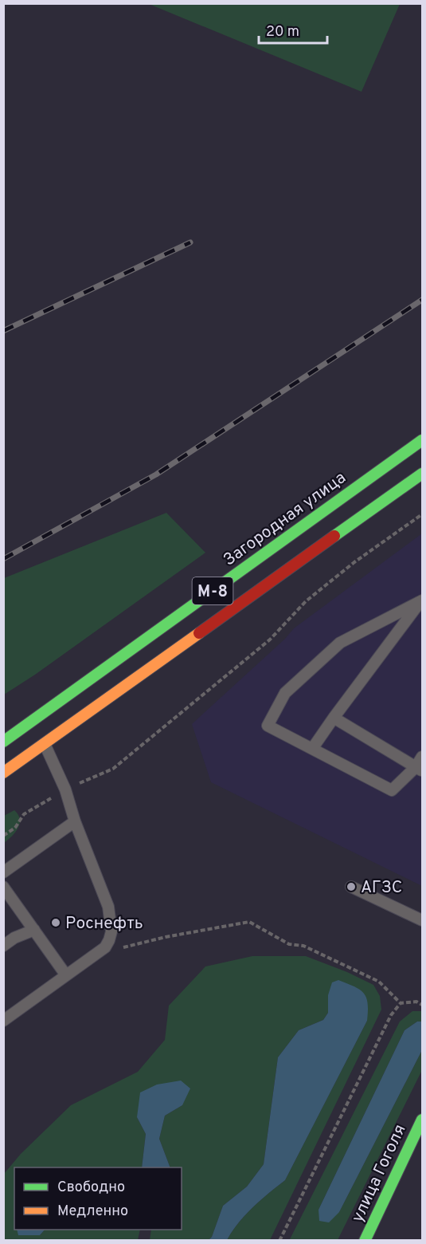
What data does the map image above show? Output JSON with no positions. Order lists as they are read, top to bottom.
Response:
{
  "streets": {
    "main road": ["Загородная улица", "М-8", "улица Гоголя"]
  },
  "places": ["АГЗС", "Роснефть"],
  "legend": ["Свободно", "Медленно"],
  "scale_bar": "20 m"
}
